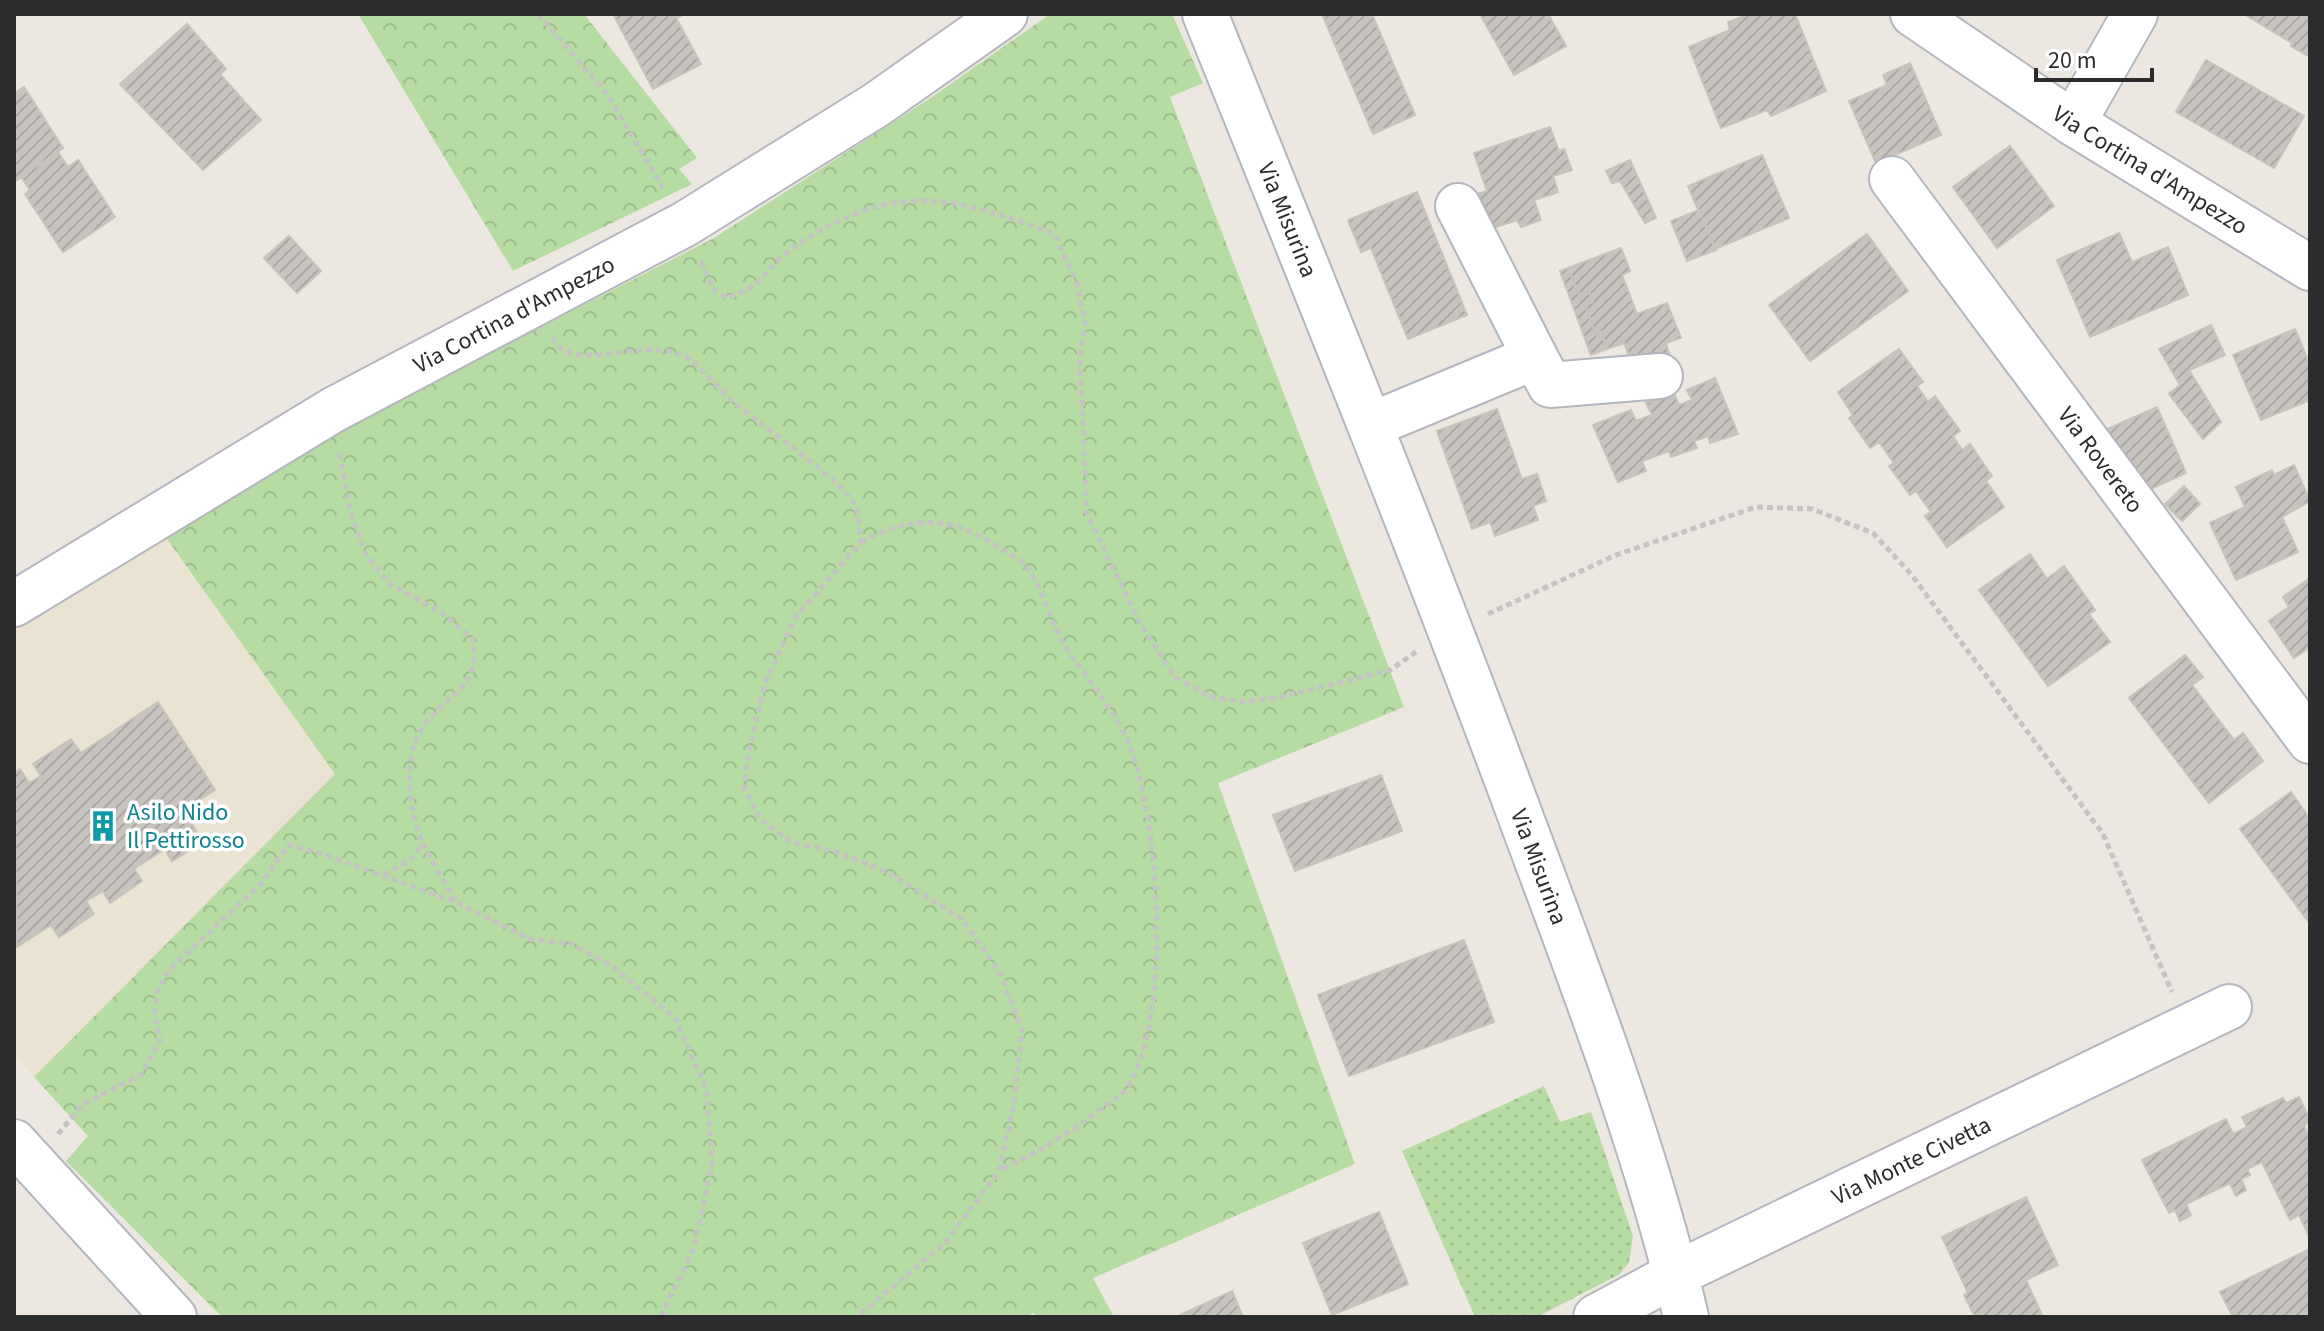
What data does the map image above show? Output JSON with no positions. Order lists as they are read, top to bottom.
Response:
{
  "streets": {
    "street": [
      "Via Cortina d'Ampezzo",
      "Via Misurina",
      "Via Rovereto",
      "Via Monte Civetta"
    ]
  },
  "crossings": [
    ["Via Misurina", "Via Monte Civetta"]
  ],
  "places": {
    "building": ["Asilo Nido Il Pettirosso"]
  },
  "scale_bar": "20 m"
}
